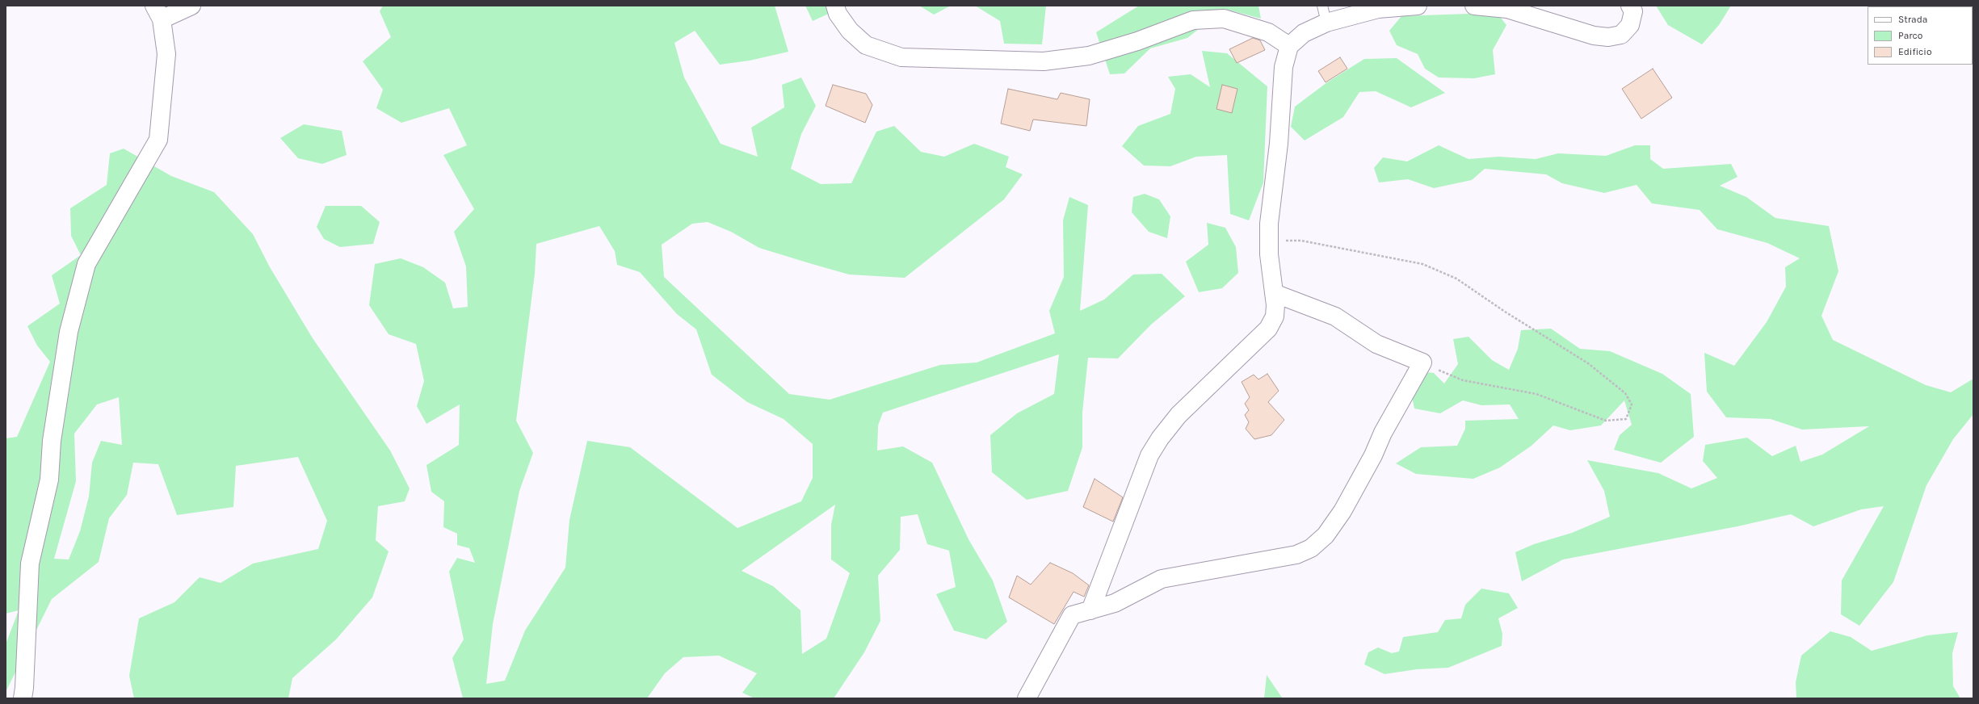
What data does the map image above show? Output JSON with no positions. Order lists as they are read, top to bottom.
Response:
{
  "legend": ["Strada", "Parco", "Edificio"]
}
